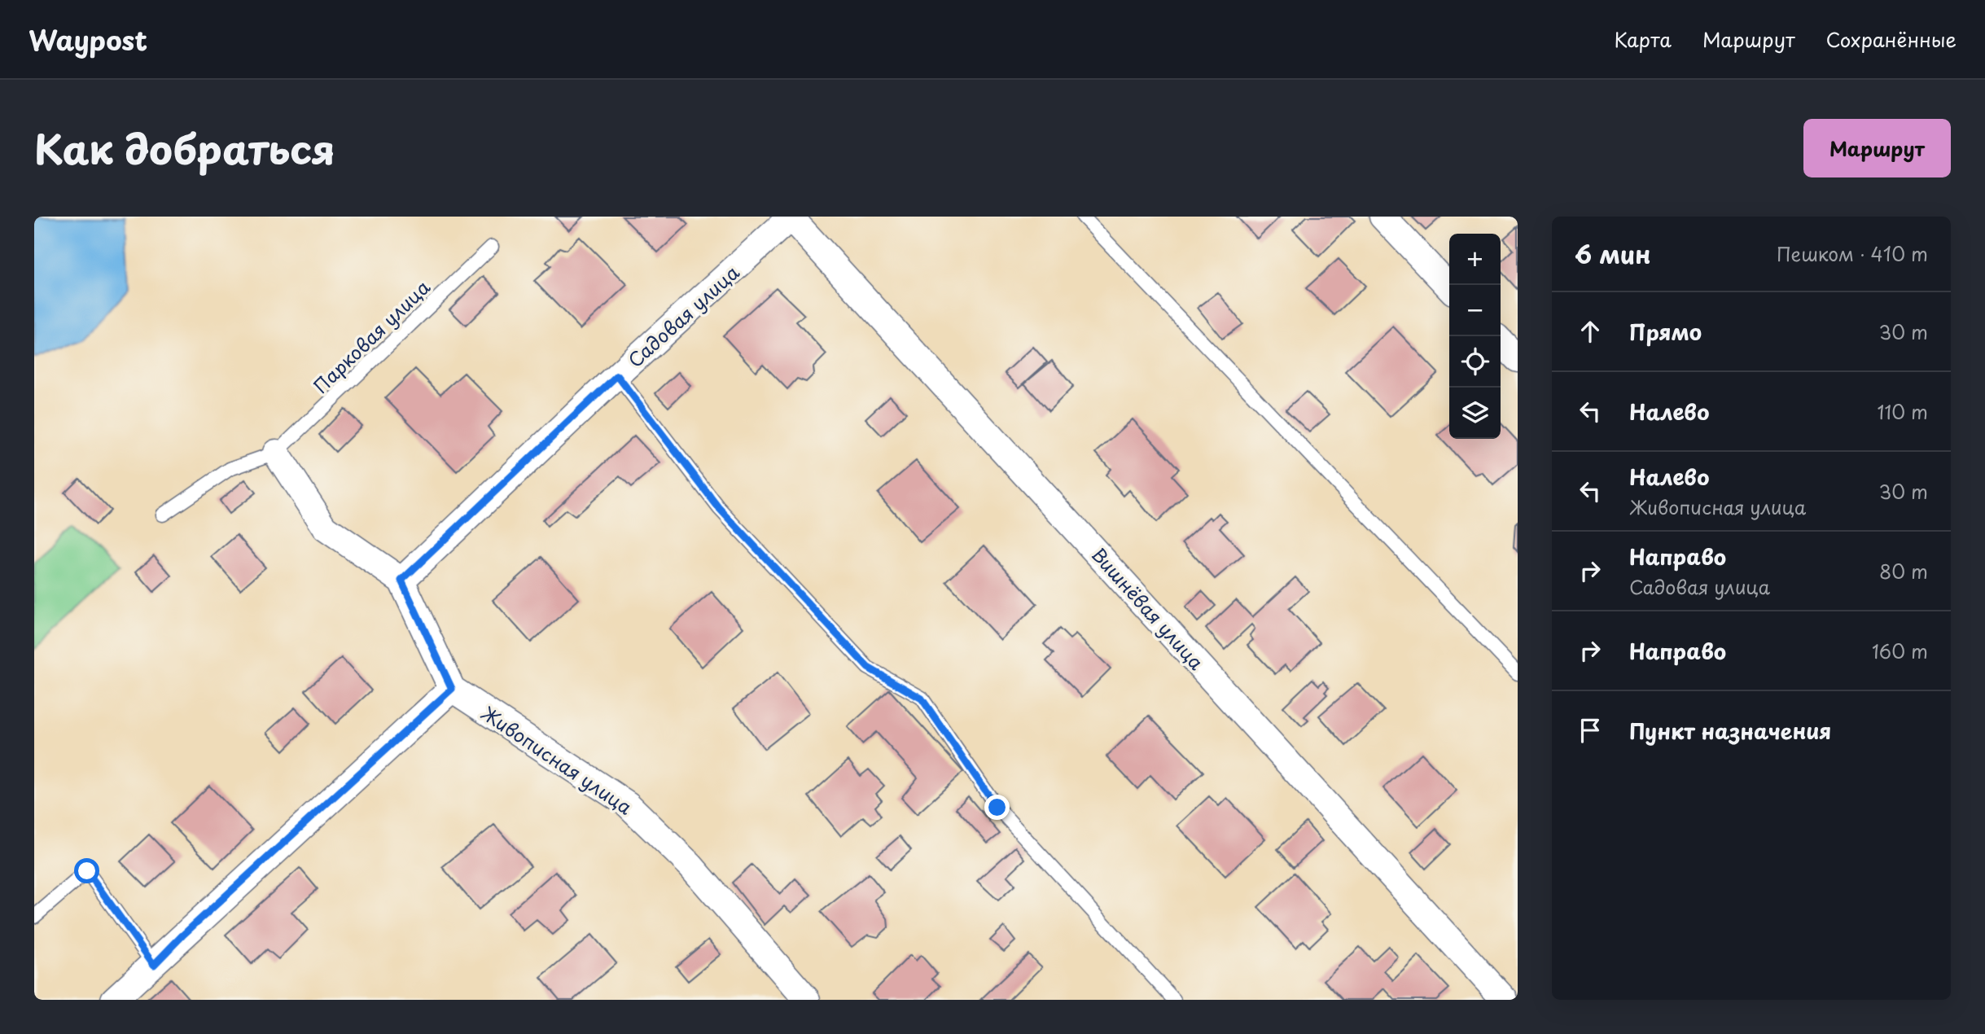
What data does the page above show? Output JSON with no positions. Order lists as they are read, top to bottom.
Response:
{
  "streets": {
    "street": ["Садовая улица", "Вишнёвая улица", "Живописная улица"],
    "lane": ["Парковая улица"]
  },
  "crossings": [
    ["Садовая улица", "Вишнёвая улица"]
  ],
  "page": {
    "header": "Waypost",
    "nav": ["Карта", "Маршрут", "Сохранённые"],
    "title": "Как добраться",
    "buttons": "Маршрут",
    "heading": ["6 мин", "Пешком · 410 m"],
    "map_buttons": ["+", "−"],
    "list": [
      ["Прямо", "30 m"],
      ["Налево", "110 m"],
      ["Налево", "Живописная улица", "30 m"],
      ["Направо", "Садовая улица", "80 m"],
      ["Направо", "160 m"],
      "Пункт назначения"
    ]
  }
}
